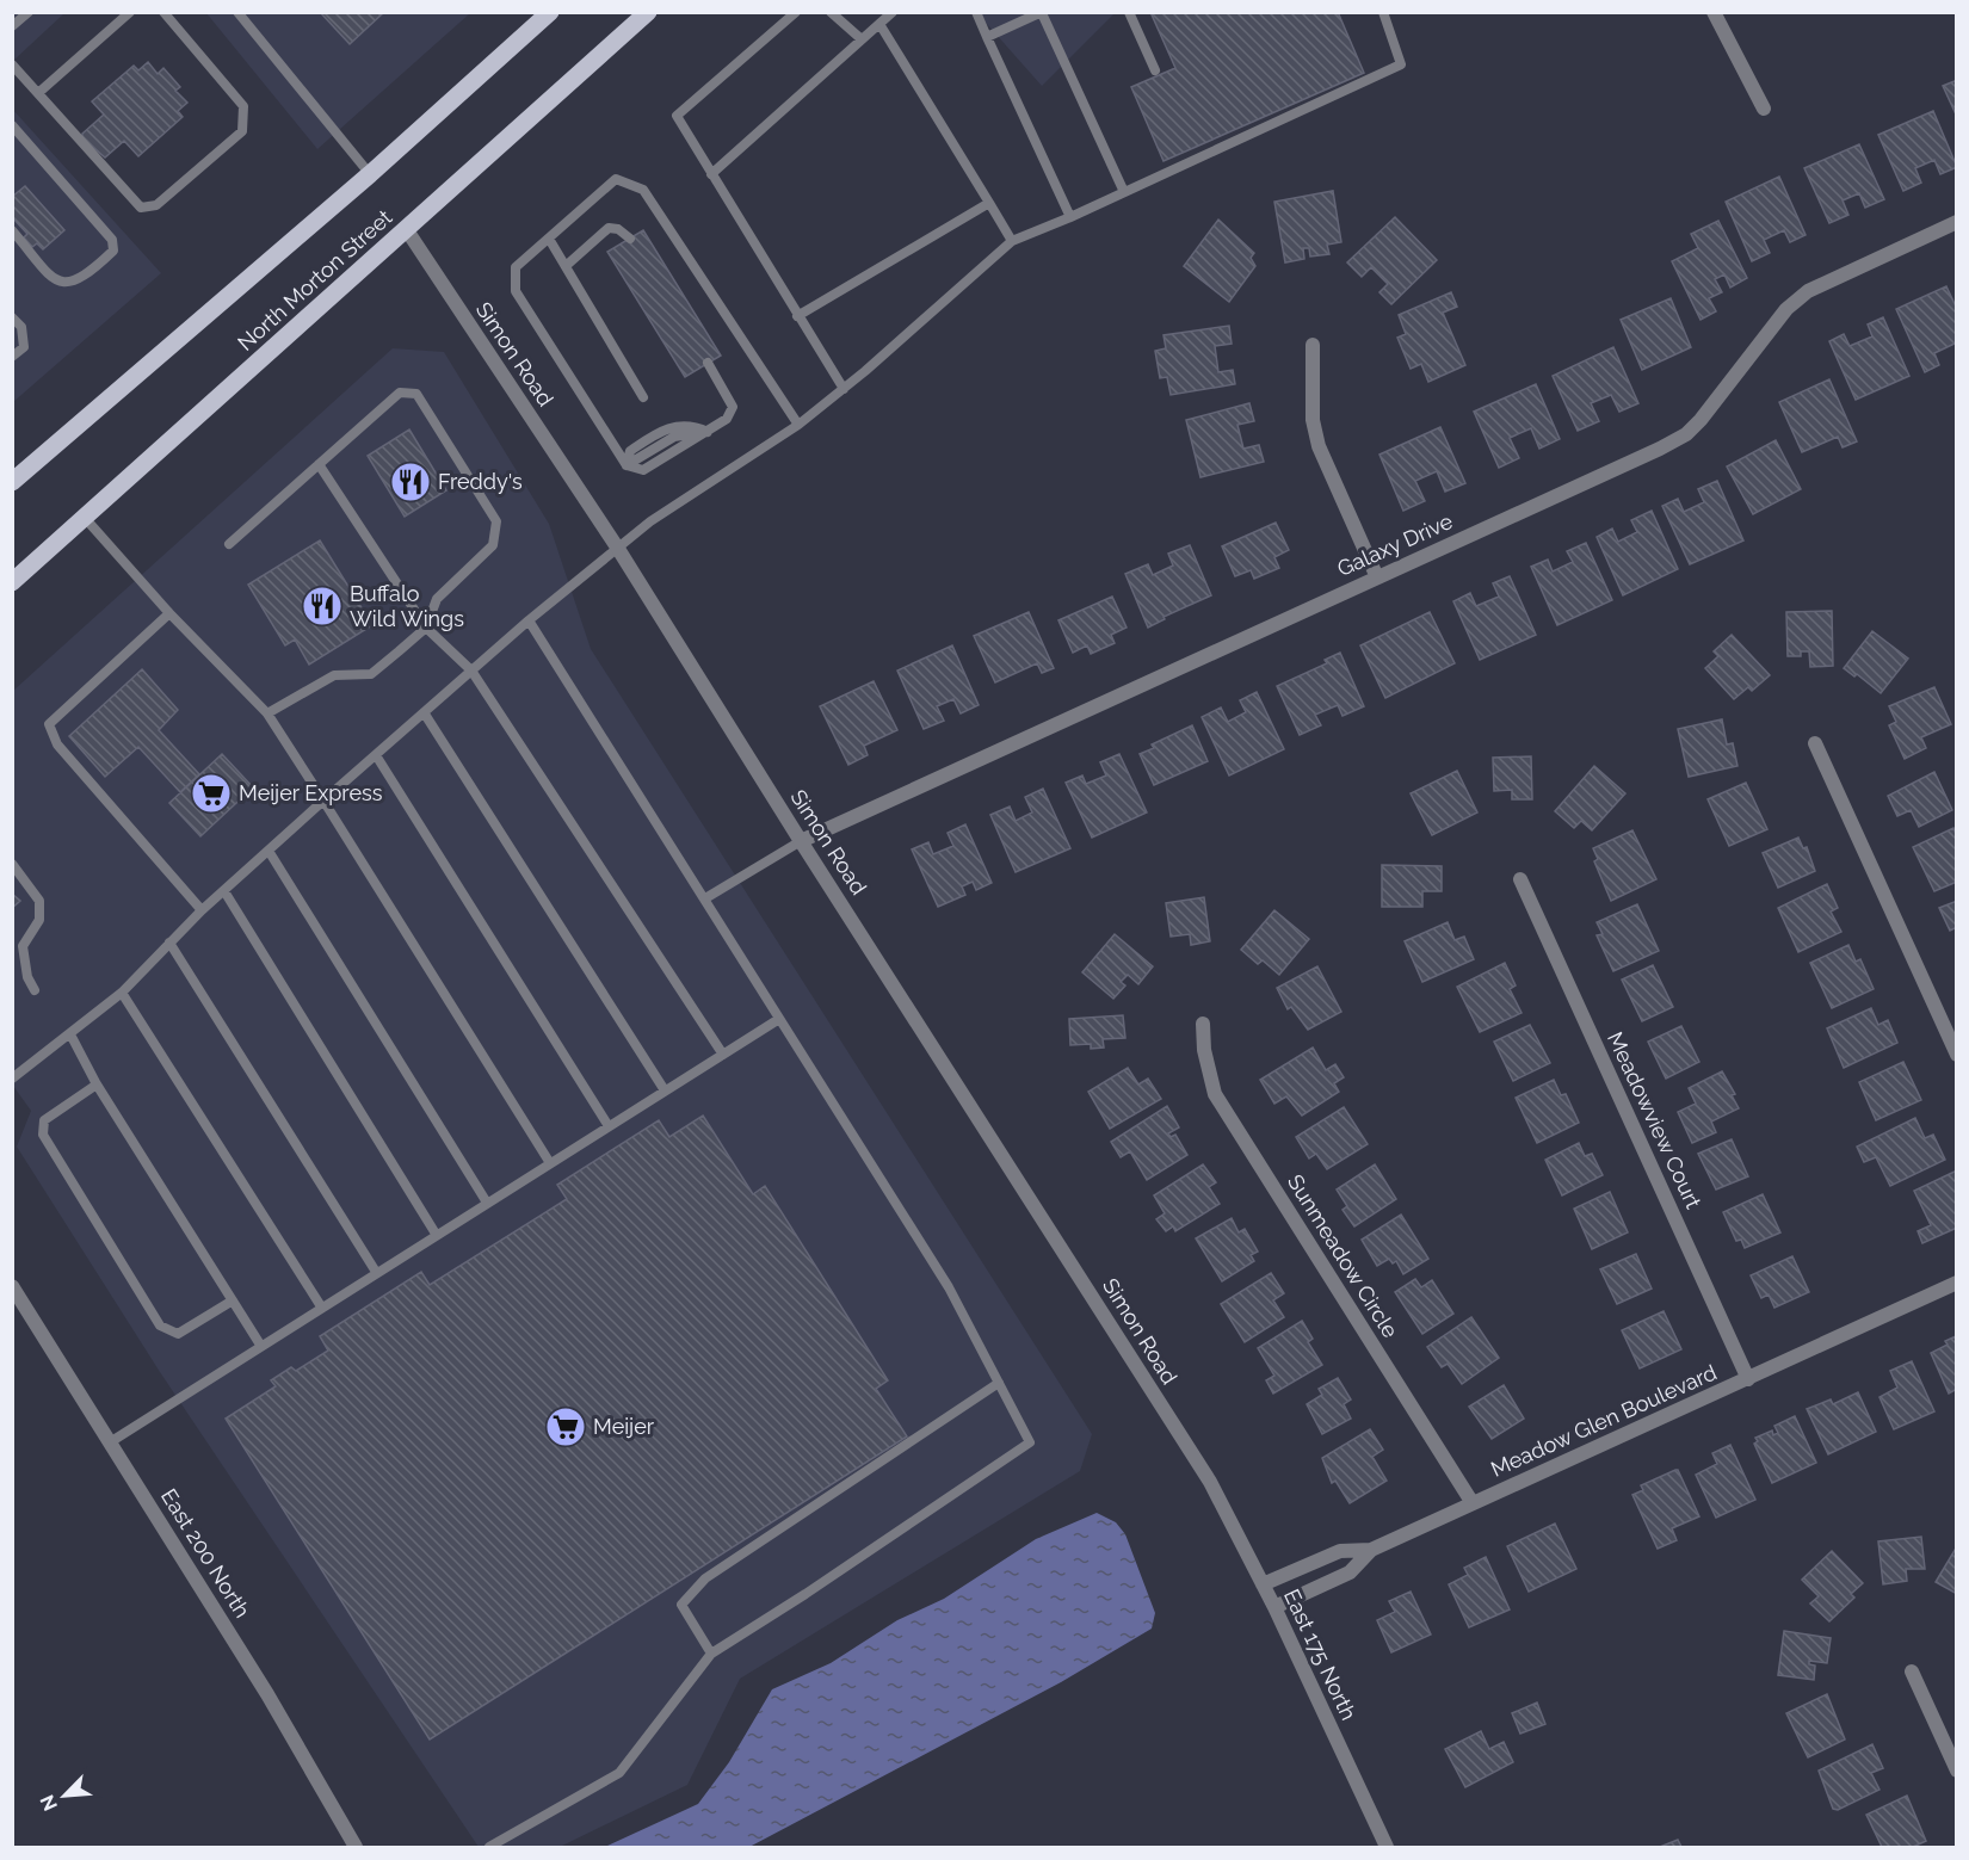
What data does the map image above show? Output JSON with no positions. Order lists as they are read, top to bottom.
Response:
{
  "streets": {
    "main road": ["North Morton Street"],
    "street": [
      "Simon Road",
      "Galaxy Drive",
      "Meadowview Court",
      "Sunmeadow Circle",
      "Meadow Glen Boulevard",
      "East 200 North",
      "East 175 North"
    ]
  },
  "crossings": [
    ["North Morton Street", "Simon Road"],
    ["Simon Road", "Galaxy Drive"],
    ["Simon Road", "East 175 North"],
    ["Meadowview Court", "Meadow Glen Boulevard"],
    ["Sunmeadow Circle", "Meadow Glen Boulevard"],
    ["Meadow Glen Boulevard", "East 175 North"]
  ],
  "places": {
    "restaurant": ["Freddy's", "Buffalo Wild Wings"],
    "supermarket": ["Meijer Express", "Meijer"]
  },
  "north": "bottom left"
}
